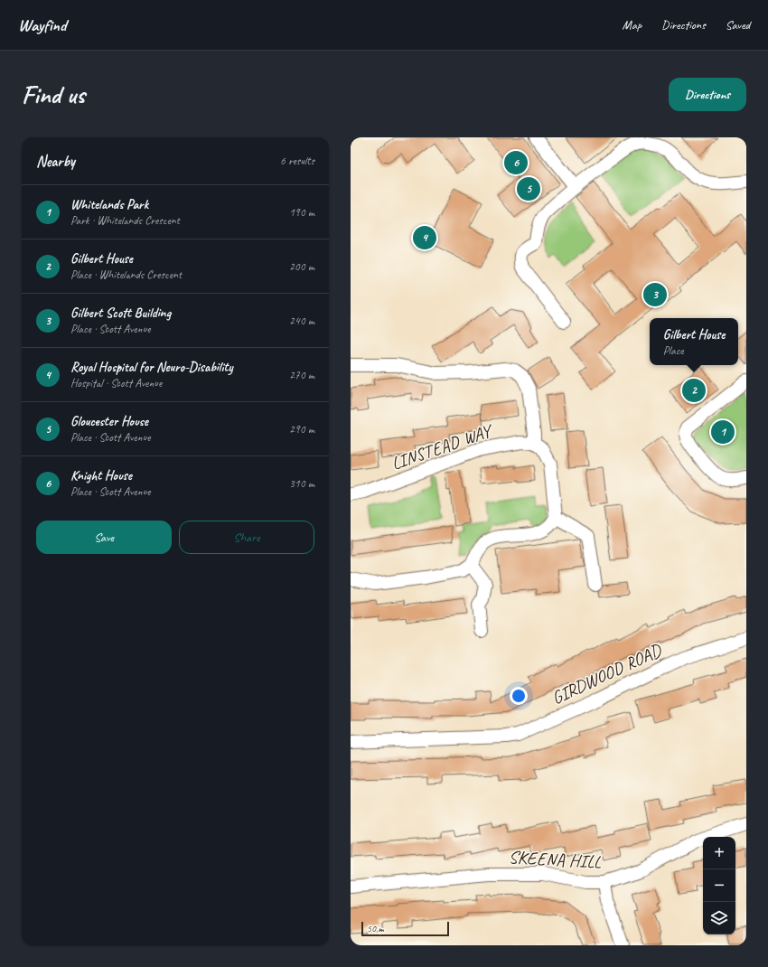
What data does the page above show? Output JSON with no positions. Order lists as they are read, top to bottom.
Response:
{
  "streets": {
    "street": ["LINSTEAD WAY", "GIRDWOOD ROAD", "SKEENA HILL"]
  },
  "scale_bar": "50 m",
  "page": {
    "header": "Wayfind",
    "nav": ["Map", "Directions", "Saved"],
    "buttons": [
      "Directions",
      ["Save", "Share"]
    ],
    "title": "Find us",
    "heading": ["Nearby", "6 results"],
    "pins": [
      "6",
      "5",
      "4",
      "3",
      "2",
      "1"
    ],
    "list": [
      {
        "mark": "1",
        "name": "Whitelands Park",
        "note": "Park · Whitelands Crescent",
        "value": "190 m"
      },
      {
        "mark": "2",
        "name": "Gilbert House",
        "note": "Place · Whitelands Crescent",
        "value": "200 m"
      },
      {
        "mark": "3",
        "name": "Gilbert Scott Building",
        "note": "Place · Scott Avenue",
        "value": "240 m"
      },
      {
        "mark": "4",
        "name": "Royal Hospital for Neuro-Disability",
        "note": "Hospital · Scott Avenue",
        "value": "270 m"
      },
      {
        "mark": "5",
        "name": "Gloucester House",
        "note": "Place · Scott Avenue",
        "value": "290 m"
      },
      {
        "mark": "6",
        "name": "Knight House",
        "note": "Place · Scott Avenue",
        "value": "310 m"
      }
    ],
    "popup": ["Gilbert House", "Place"],
    "map_buttons": ["+", "−"],
    "scale": "50 m"
  }
}
